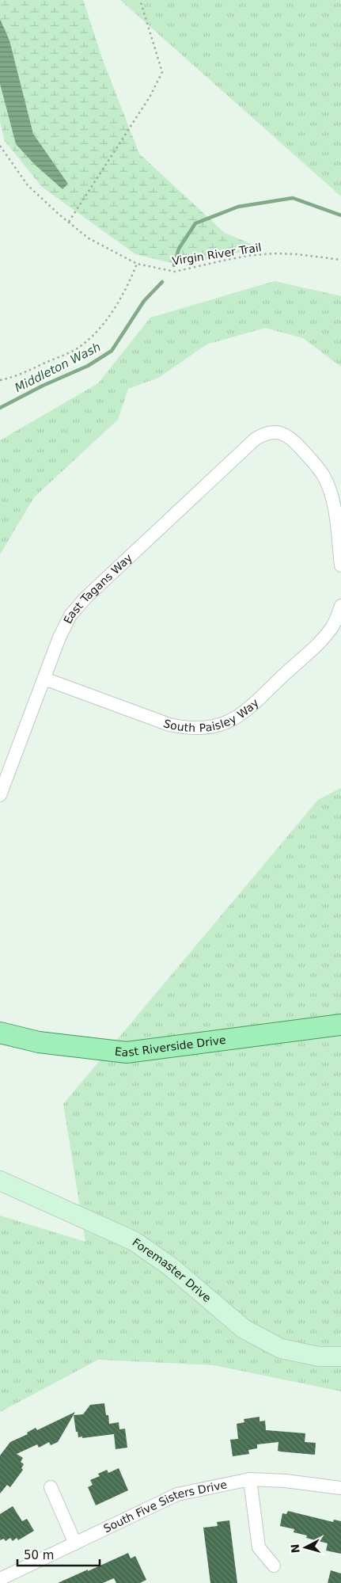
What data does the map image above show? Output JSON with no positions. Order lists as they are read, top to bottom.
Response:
{
  "streets": {
    "main road": ["East Riverside Drive", "Foremaster Drive"],
    "street": ["East Tagans Way", "South Paisley Way", "South Five Sisters Drive"],
    "path": ["Virgin River Trail"]
  },
  "crossings": [
    ["East Tagans Way", "South Paisley Way"]
  ],
  "water": ["Middleton Wash"],
  "scale_bar": "50 m",
  "north": "left"
}
